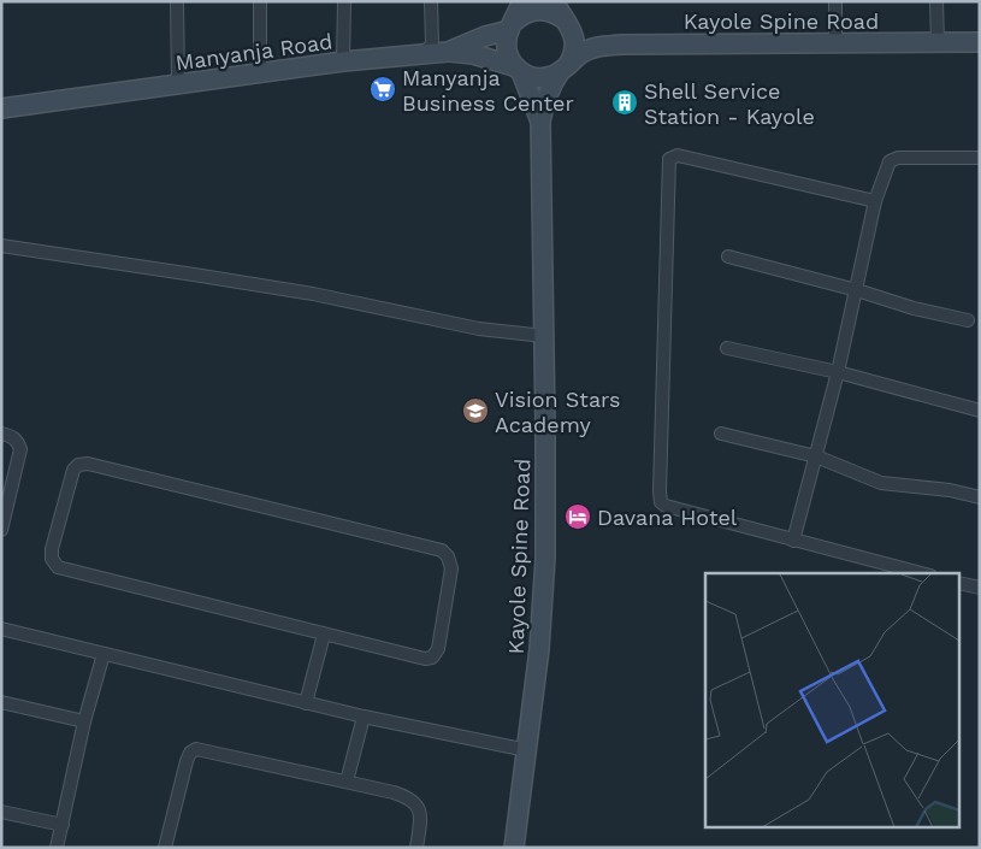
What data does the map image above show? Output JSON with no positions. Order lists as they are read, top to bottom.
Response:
{
  "streets": {
    "main road": ["Kayole Spine Road", "Manyanja Road"]
  },
  "places": {
    "supermarket": ["Manyanja Business Center"],
    "building": ["Shell Service Station - Kayole"],
    "school or university": ["Vision Stars Academy"],
    "hotel": ["Davana Hotel"]
  }
}
